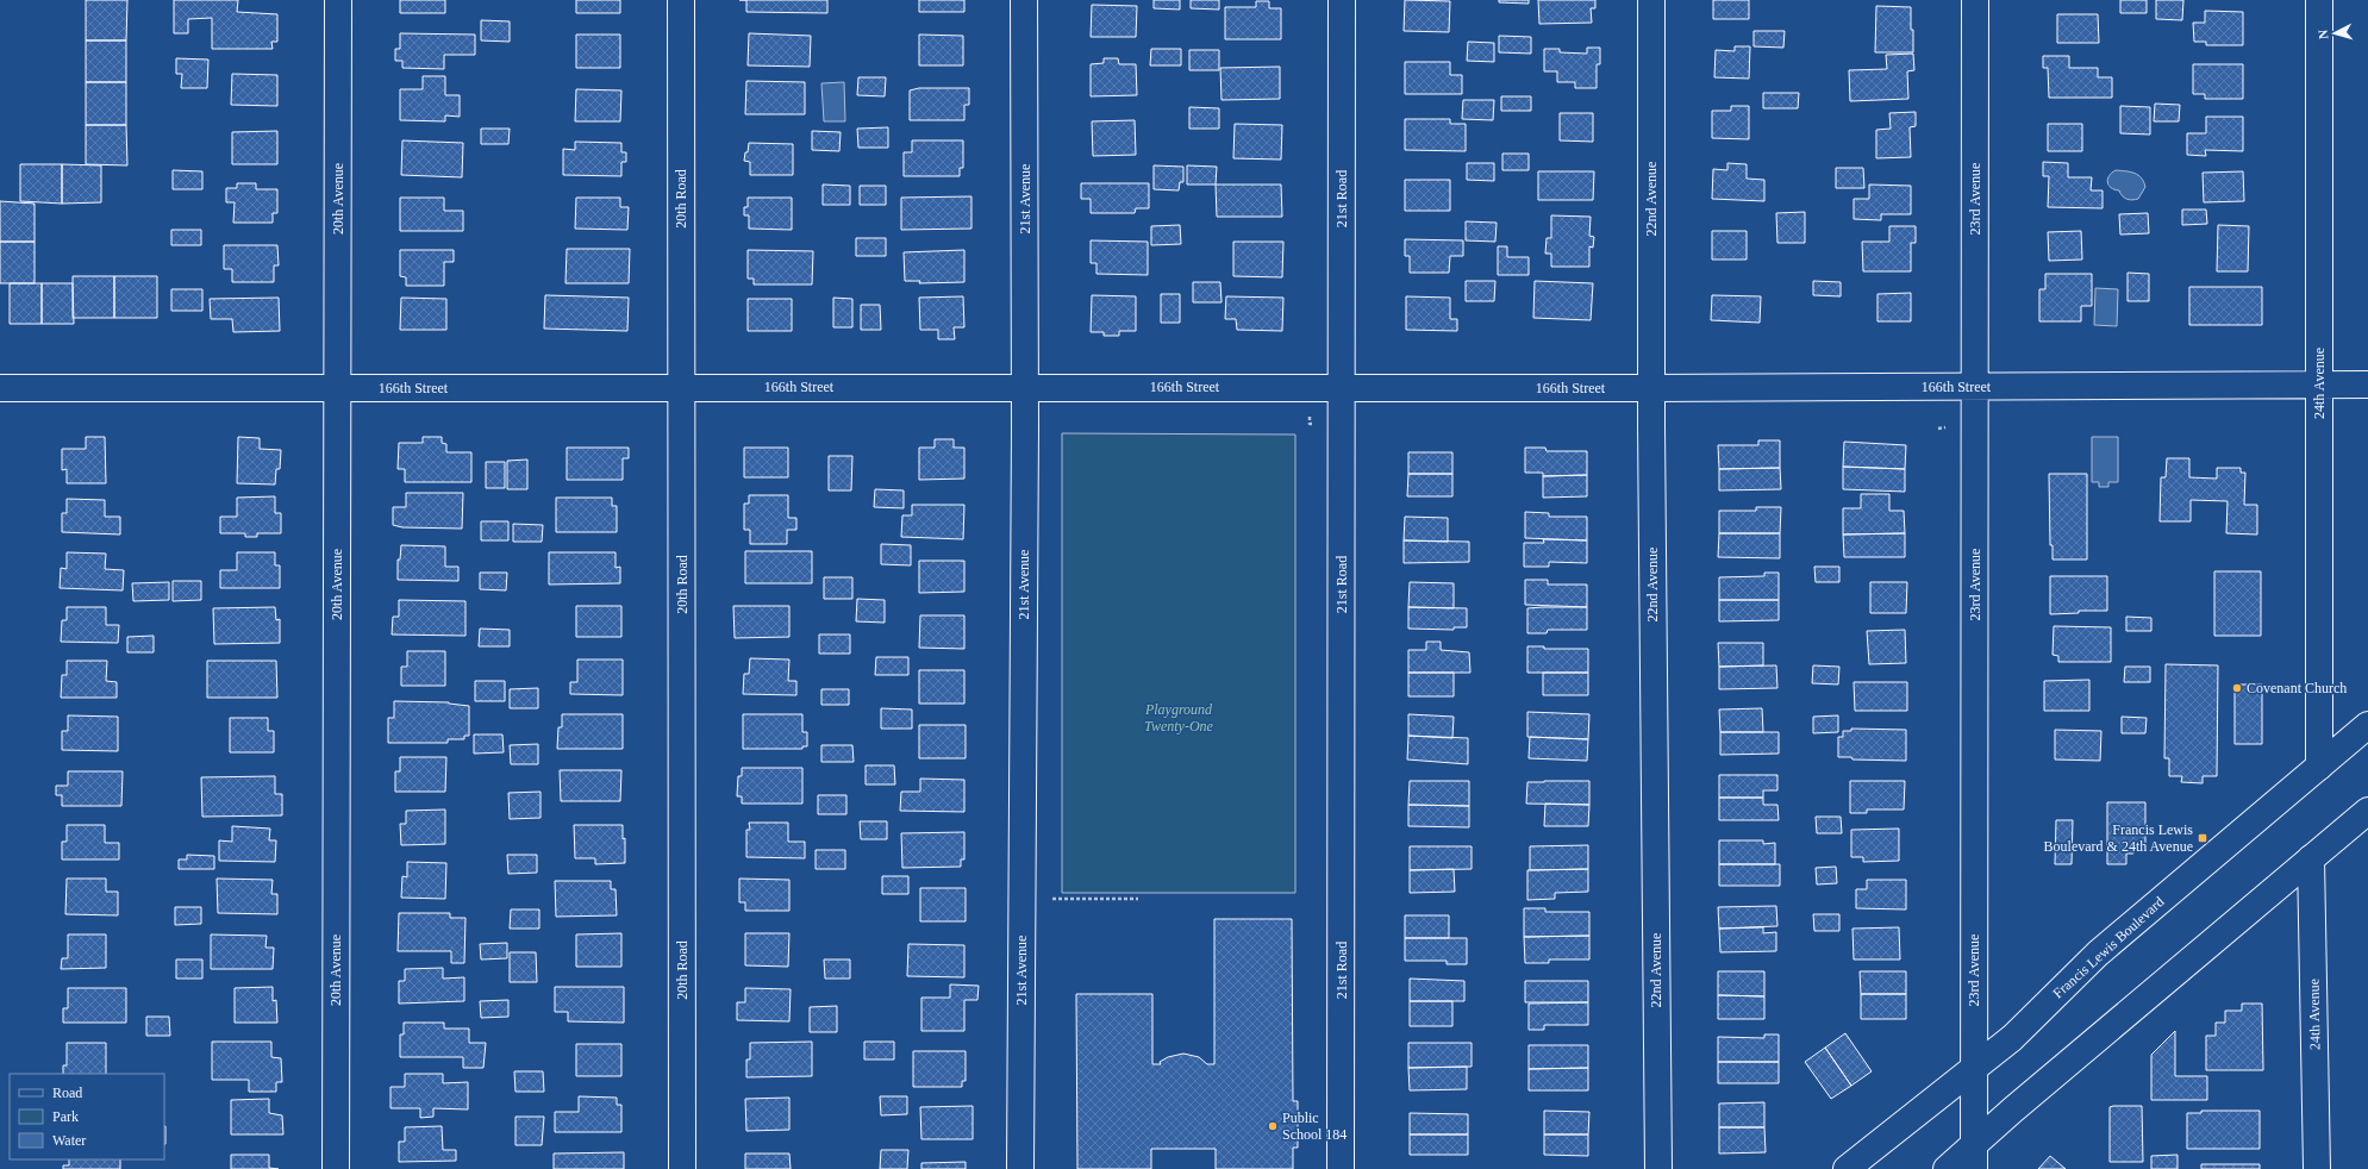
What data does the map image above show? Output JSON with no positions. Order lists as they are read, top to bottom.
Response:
{
  "streets": {
    "street": [
      "20th Avenue",
      "20th Road",
      "21st Avenue",
      "21st Road",
      "22nd Avenue",
      "23rd Avenue",
      "24th Avenue",
      "166th Street",
      "Francis Lewis Boulevard"
    ]
  },
  "crossings": [
    ["20th Avenue", "166th Street"],
    ["20th Road", "166th Street"],
    ["21st Avenue", "166th Street"],
    ["21st Road", "166th Street"],
    ["22nd Avenue", "166th Street"],
    ["23rd Avenue", "166th Street"],
    ["23rd Avenue", "Francis Lewis Boulevard"],
    ["24th Avenue", "166th Street"],
    ["24th Avenue", "Francis Lewis Boulevard"]
  ],
  "parks": ["Playground Twenty-One"],
  "places": {
    "other": ["Covenant Church", "Public School 184"],
    "transit": ["Francis Lewis Boulevard & 24th Avenue"]
  },
  "legend": ["Road", "Park", "Water"],
  "north": "left"
}
